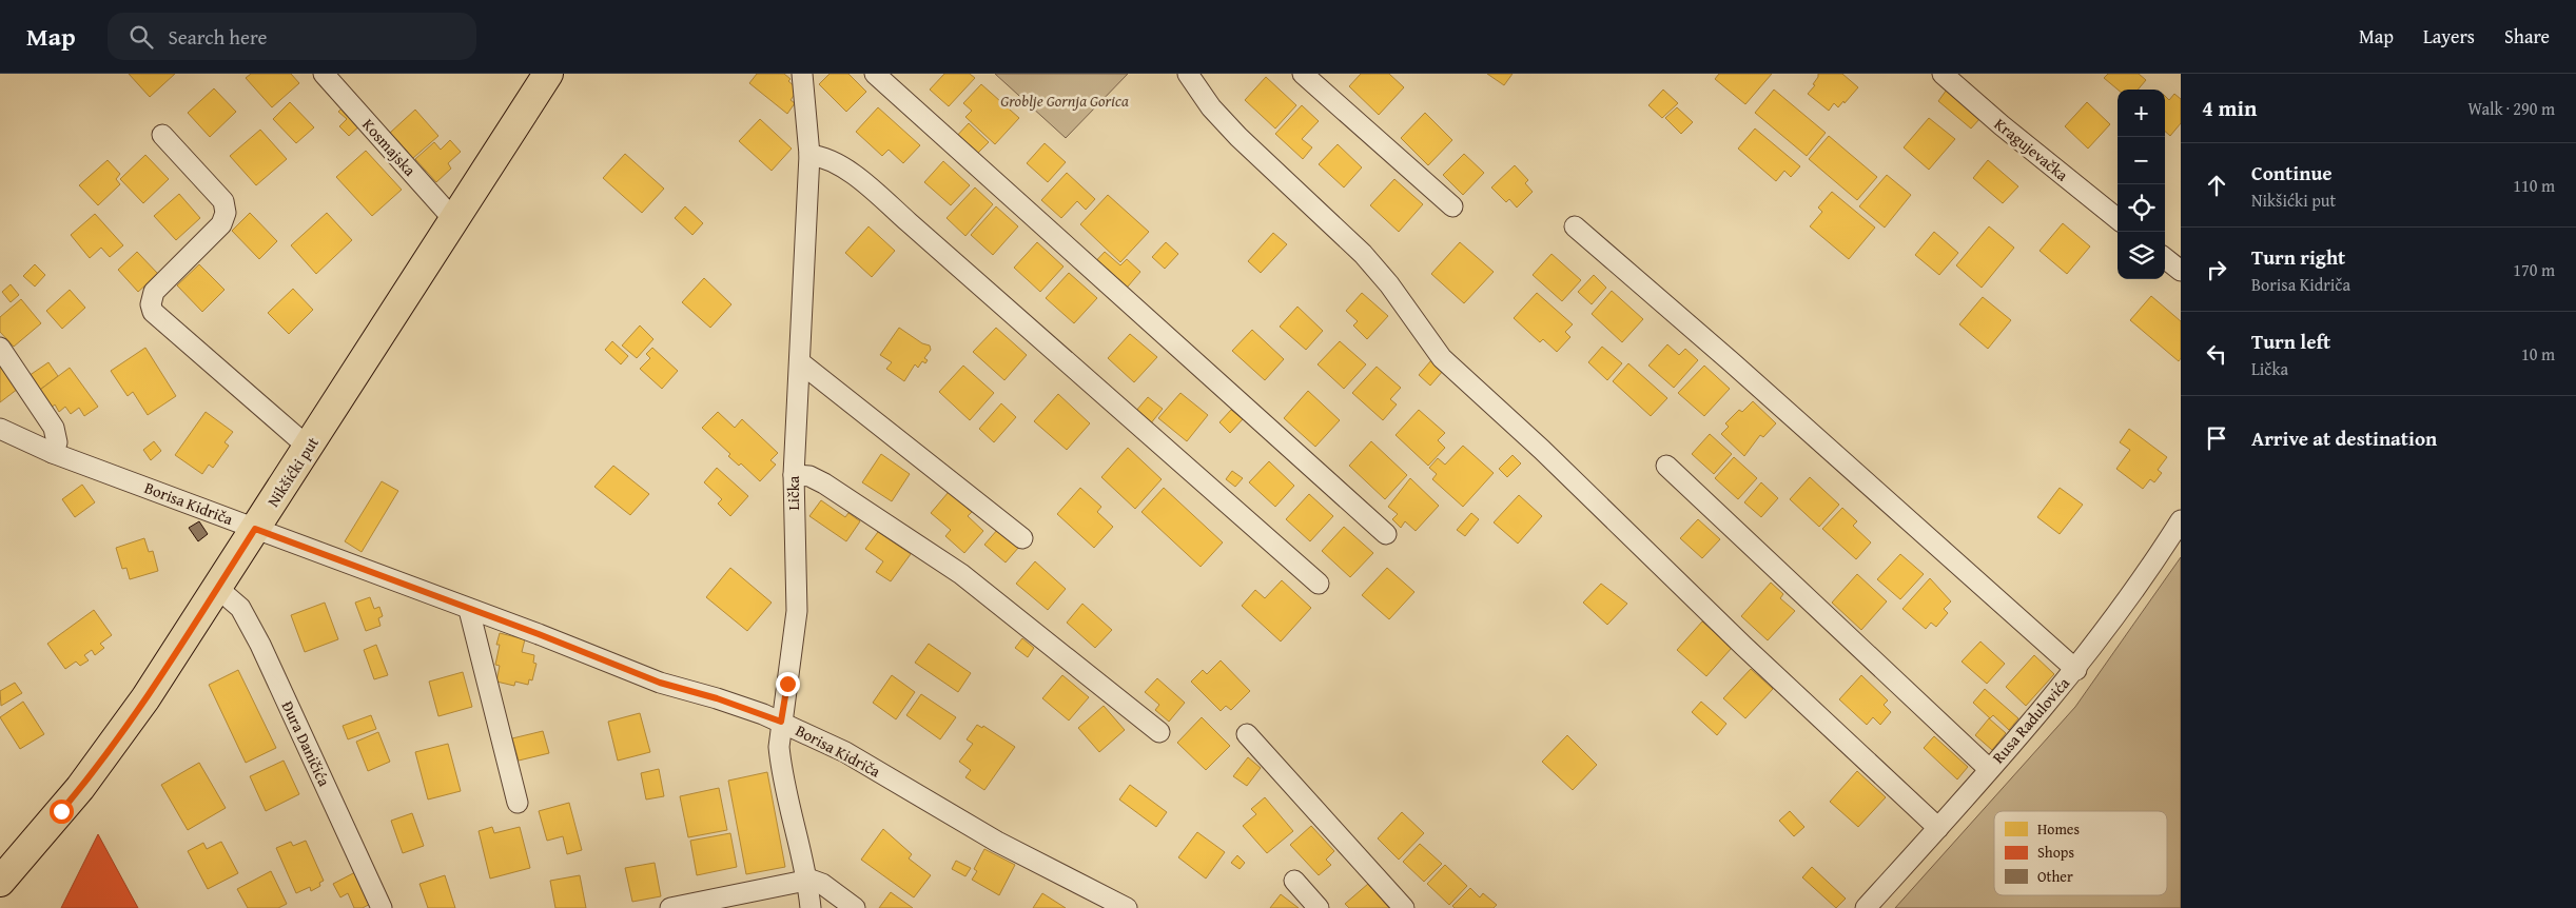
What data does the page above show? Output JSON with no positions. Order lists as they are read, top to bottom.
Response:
{
  "streets": {
    "main road": ["Nikšićki put"],
    "street": [
      "Kosmajska",
      "Kragujevačka",
      "Lička",
      "Borisa Kidriča",
      "Rusa Radulovića",
      "Đura Daničića"
    ]
  },
  "crossings": [
    ["Kosmajska", "Nikšićki put"],
    ["Nikšićki put", "Borisa Kidriča"],
    ["Nikšićki put", "Đura Daničića"],
    ["Lička", "Borisa Kidriča"]
  ],
  "parks": ["Groblje Gornja Gorica"],
  "legend": ["Homes", "Shops", "Other"],
  "page": {
    "header": "Map",
    "search": "Search here",
    "nav": ["Map", "Layers", "Share"],
    "heading": ["4 min", "Walk · 290 m"],
    "map_buttons": ["+", "−"],
    "list": [
      ["Continue", "Nikšićki put", "110 m"],
      ["Turn right", "Borisa Kidriča", "170 m"],
      ["Turn left", "Lička", "10 m"],
      "Arrive at destination"
    ]
  }
}
